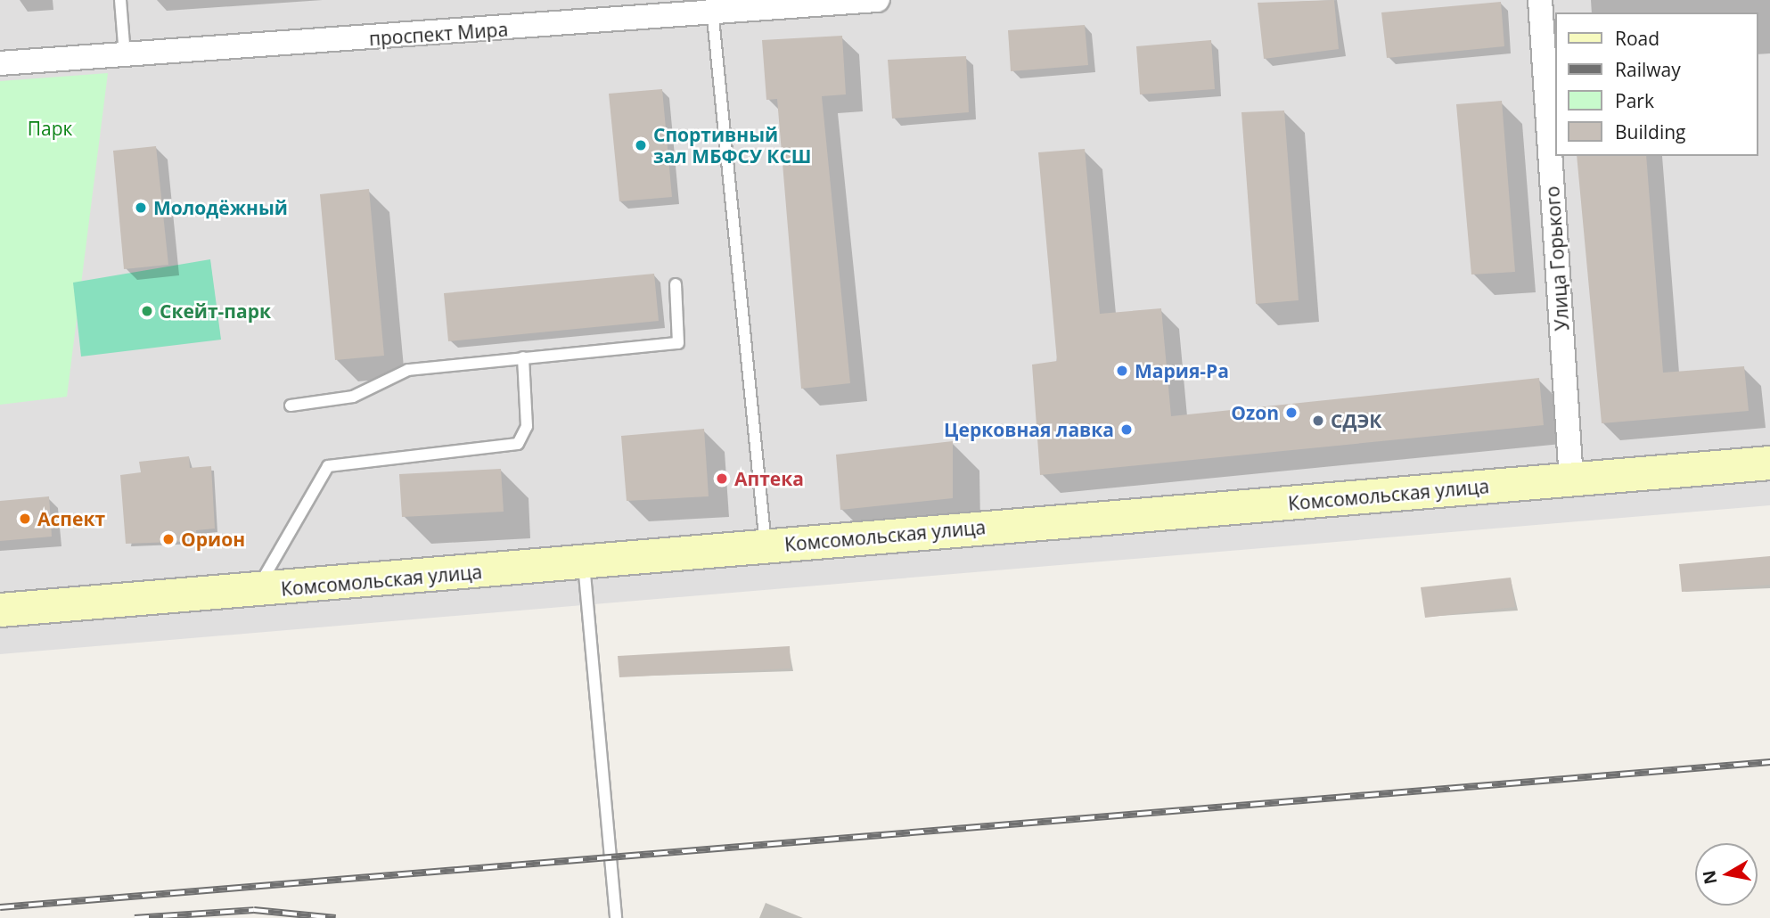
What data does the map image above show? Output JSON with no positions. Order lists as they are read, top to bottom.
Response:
{
  "streets": {
    "street": ["проспект Мира", "Улица Горького", "Комсомольская улица"]
  },
  "crossings": [
    ["Улица Горького", "Комсомольская улица"]
  ],
  "parks": ["Парк"],
  "places": [
    "Спортивный зал МБФСУ КСШ",
    "Молодёжный",
    "Скейт-парк",
    "Мария-Ра",
    "Ozon",
    "СДЭК",
    "Церковная лавка",
    "Аптека",
    "Аспект",
    "Орион"
  ],
  "legend": [
    "Road",
    "Railway",
    "Park",
    "Building"
  ],
  "north": "left"
}
